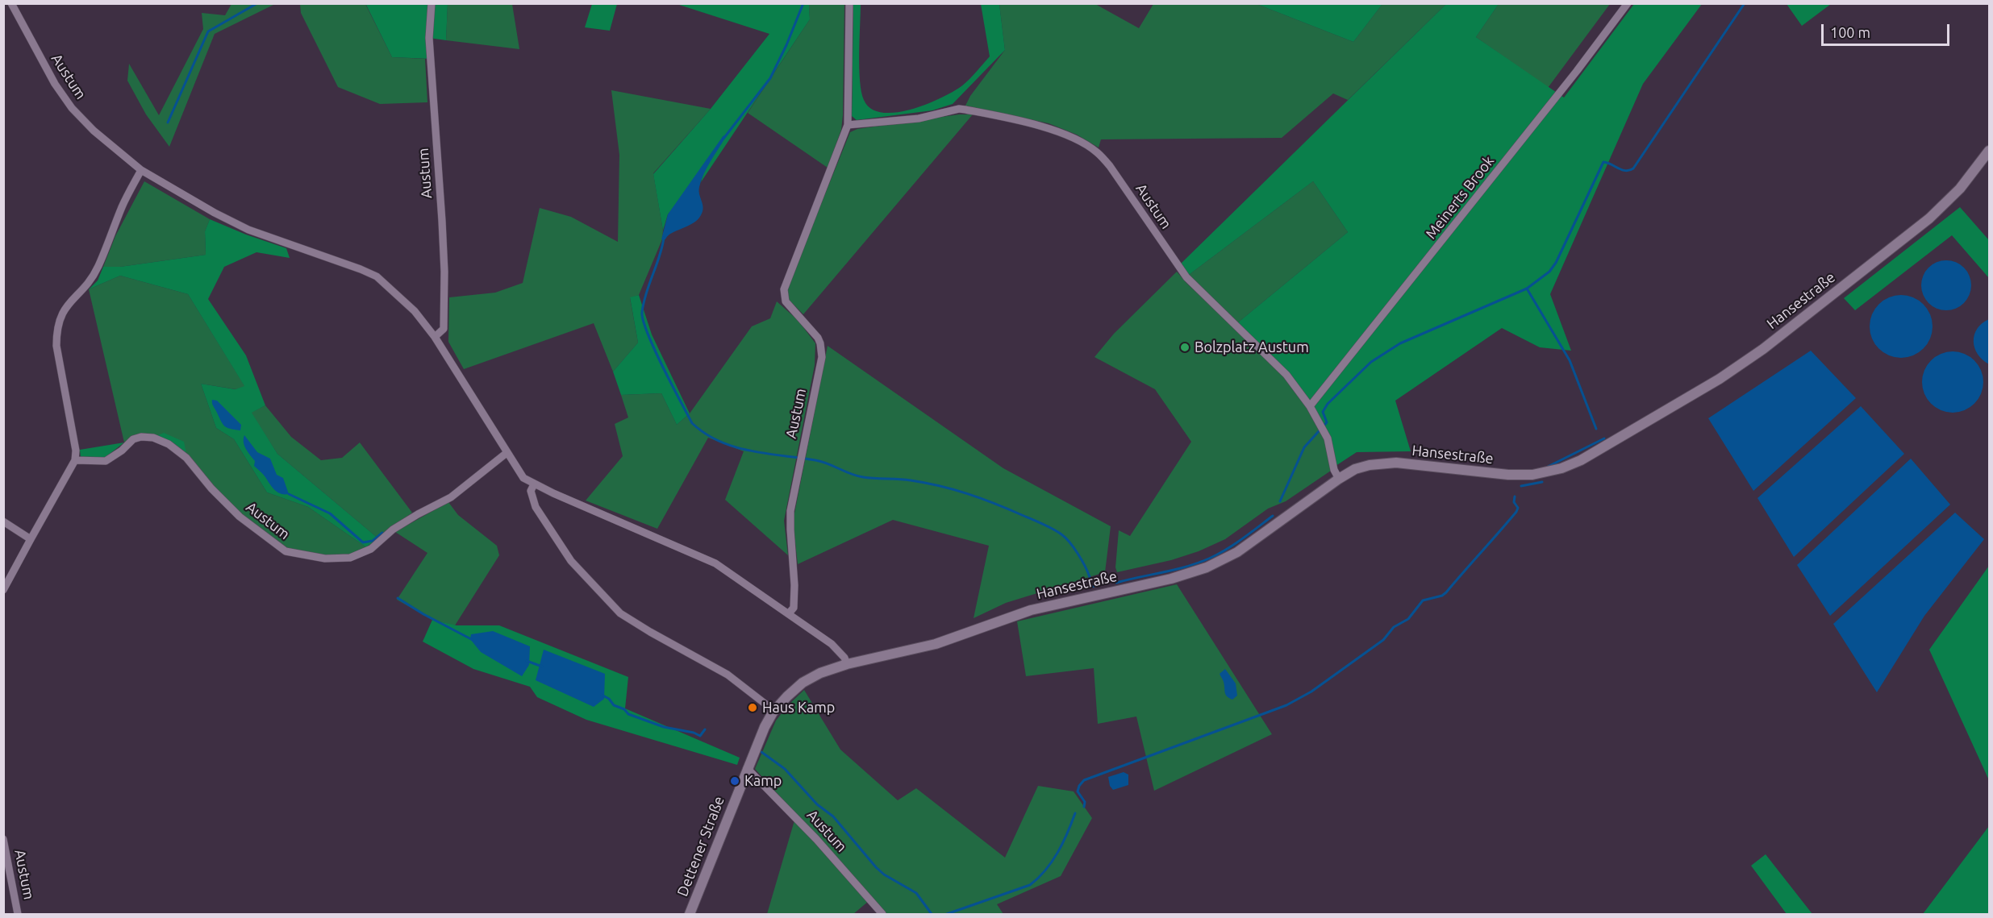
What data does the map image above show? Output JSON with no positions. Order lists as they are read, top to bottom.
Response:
{
  "streets": {
    "street": [
      "Austum",
      "Meinerts Brook",
      "Hansestraße",
      "Dettener Straße"
    ]
  },
  "crossings": [
    ["Austum", "Meinerts Brook"],
    ["Austum", "Hansestraße"],
    ["Austum", "Dettener Straße"],
    ["Hansestraße", "Dettener Straße"]
  ],
  "places": ["Bolzplatz Austum", "Haus Kamp", "Kamp"],
  "scale_bar": "100 m"
}
